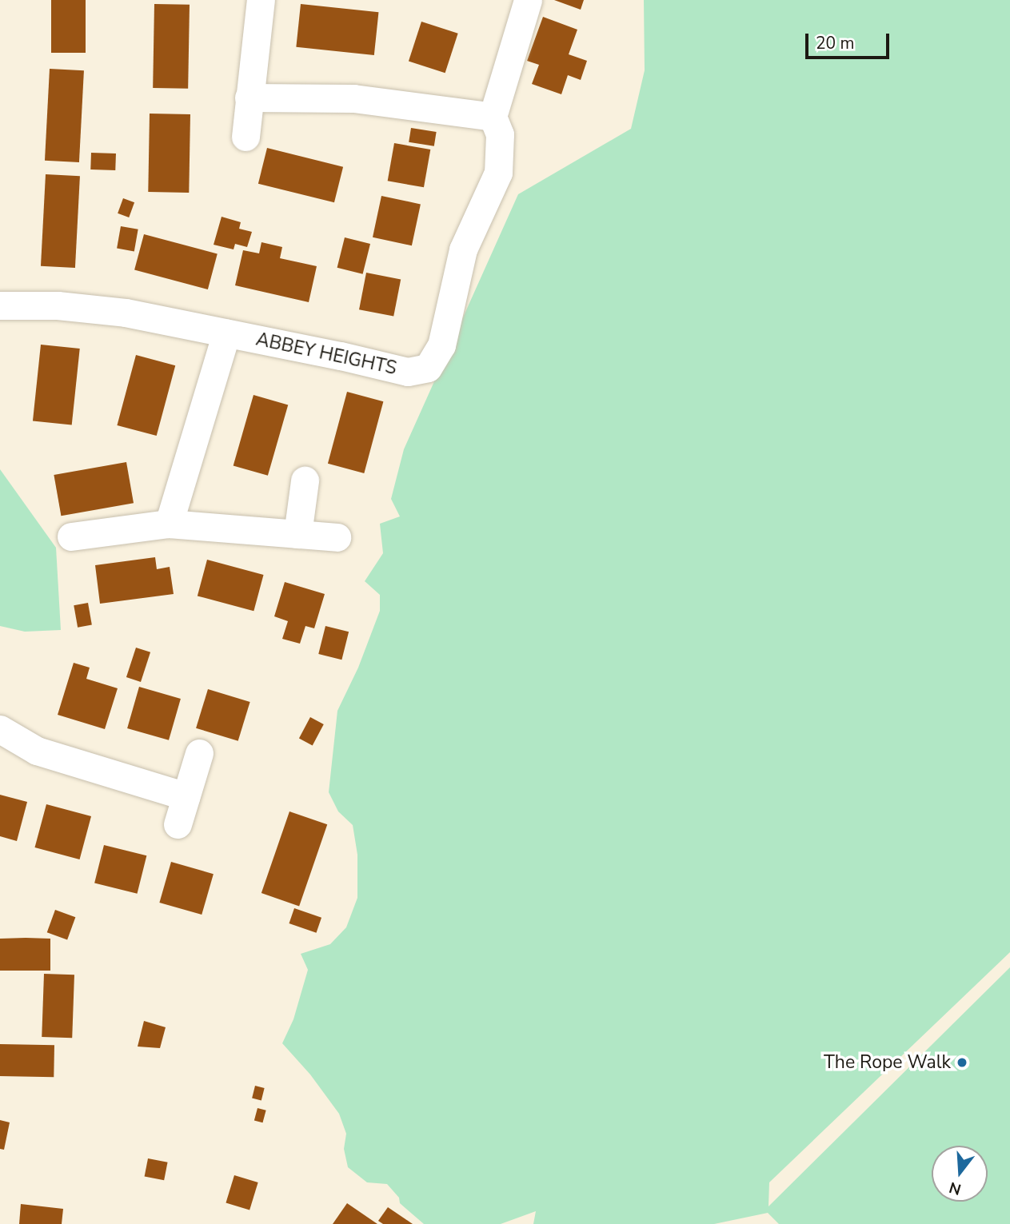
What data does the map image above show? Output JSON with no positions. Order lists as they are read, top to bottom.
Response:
{
  "streets": {
    "street": ["ABBEY HEIGHTS"]
  },
  "places": ["The Rope Walk"],
  "scale_bar": "20 m",
  "north": "bottom"
}
